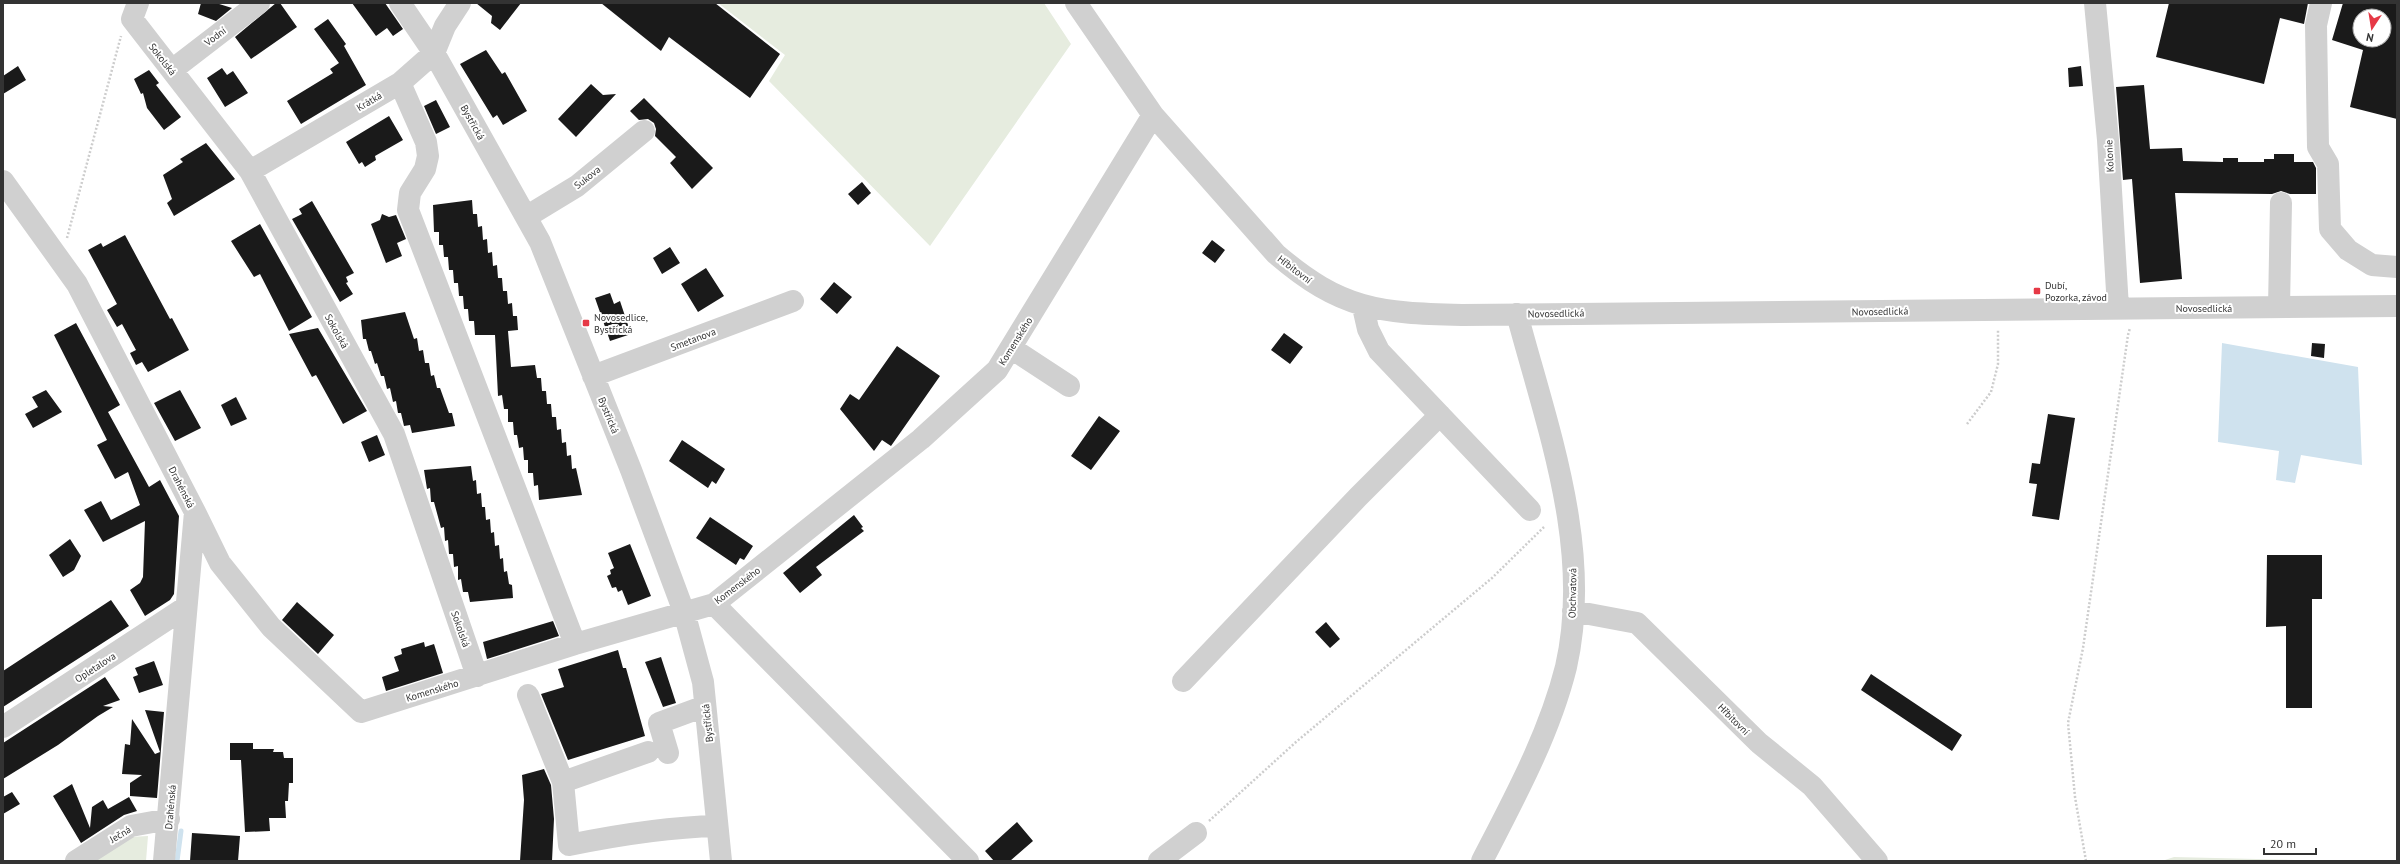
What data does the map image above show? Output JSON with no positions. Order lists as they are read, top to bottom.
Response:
{
  "streets": {
    "street": [
      "Vodní",
      "Sokolská",
      "Krátká",
      "Bystřická",
      "Kolonie",
      "Sukova",
      "Hřbitovní",
      "Novosedlická",
      "Smetanova",
      "Komenského",
      "Drahénská",
      "Obchvatová",
      "Opletalova",
      "Ječná"
    ]
  },
  "crossings": [
    ["Vodní", "Sokolská"],
    ["Sokolská", "Krátká"],
    ["Sokolská", "Komenského"],
    ["Krátká", "Bystřická"],
    ["Bystřická", "Sukova"],
    ["Bystřická", "Smetanova"],
    ["Bystřická", "Komenského"],
    ["Kolonie", "Novosedlická"],
    ["Hřbitovní", "Novosedlická"],
    ["Hřbitovní", "Komenského"],
    ["Hřbitovní", "Obchvatová"],
    ["Novosedlická", "Obchvatová"],
    ["Komenského", "Drahénská"],
    ["Drahénská", "Opletalova"],
    ["Drahénská", "Ječná"]
  ],
  "places": {
    "transit": ["Dubí, Pozorka, závod", "Novosedlice, Bystřická"]
  },
  "scale_bar": "20 m",
  "north": "bottom"
}
